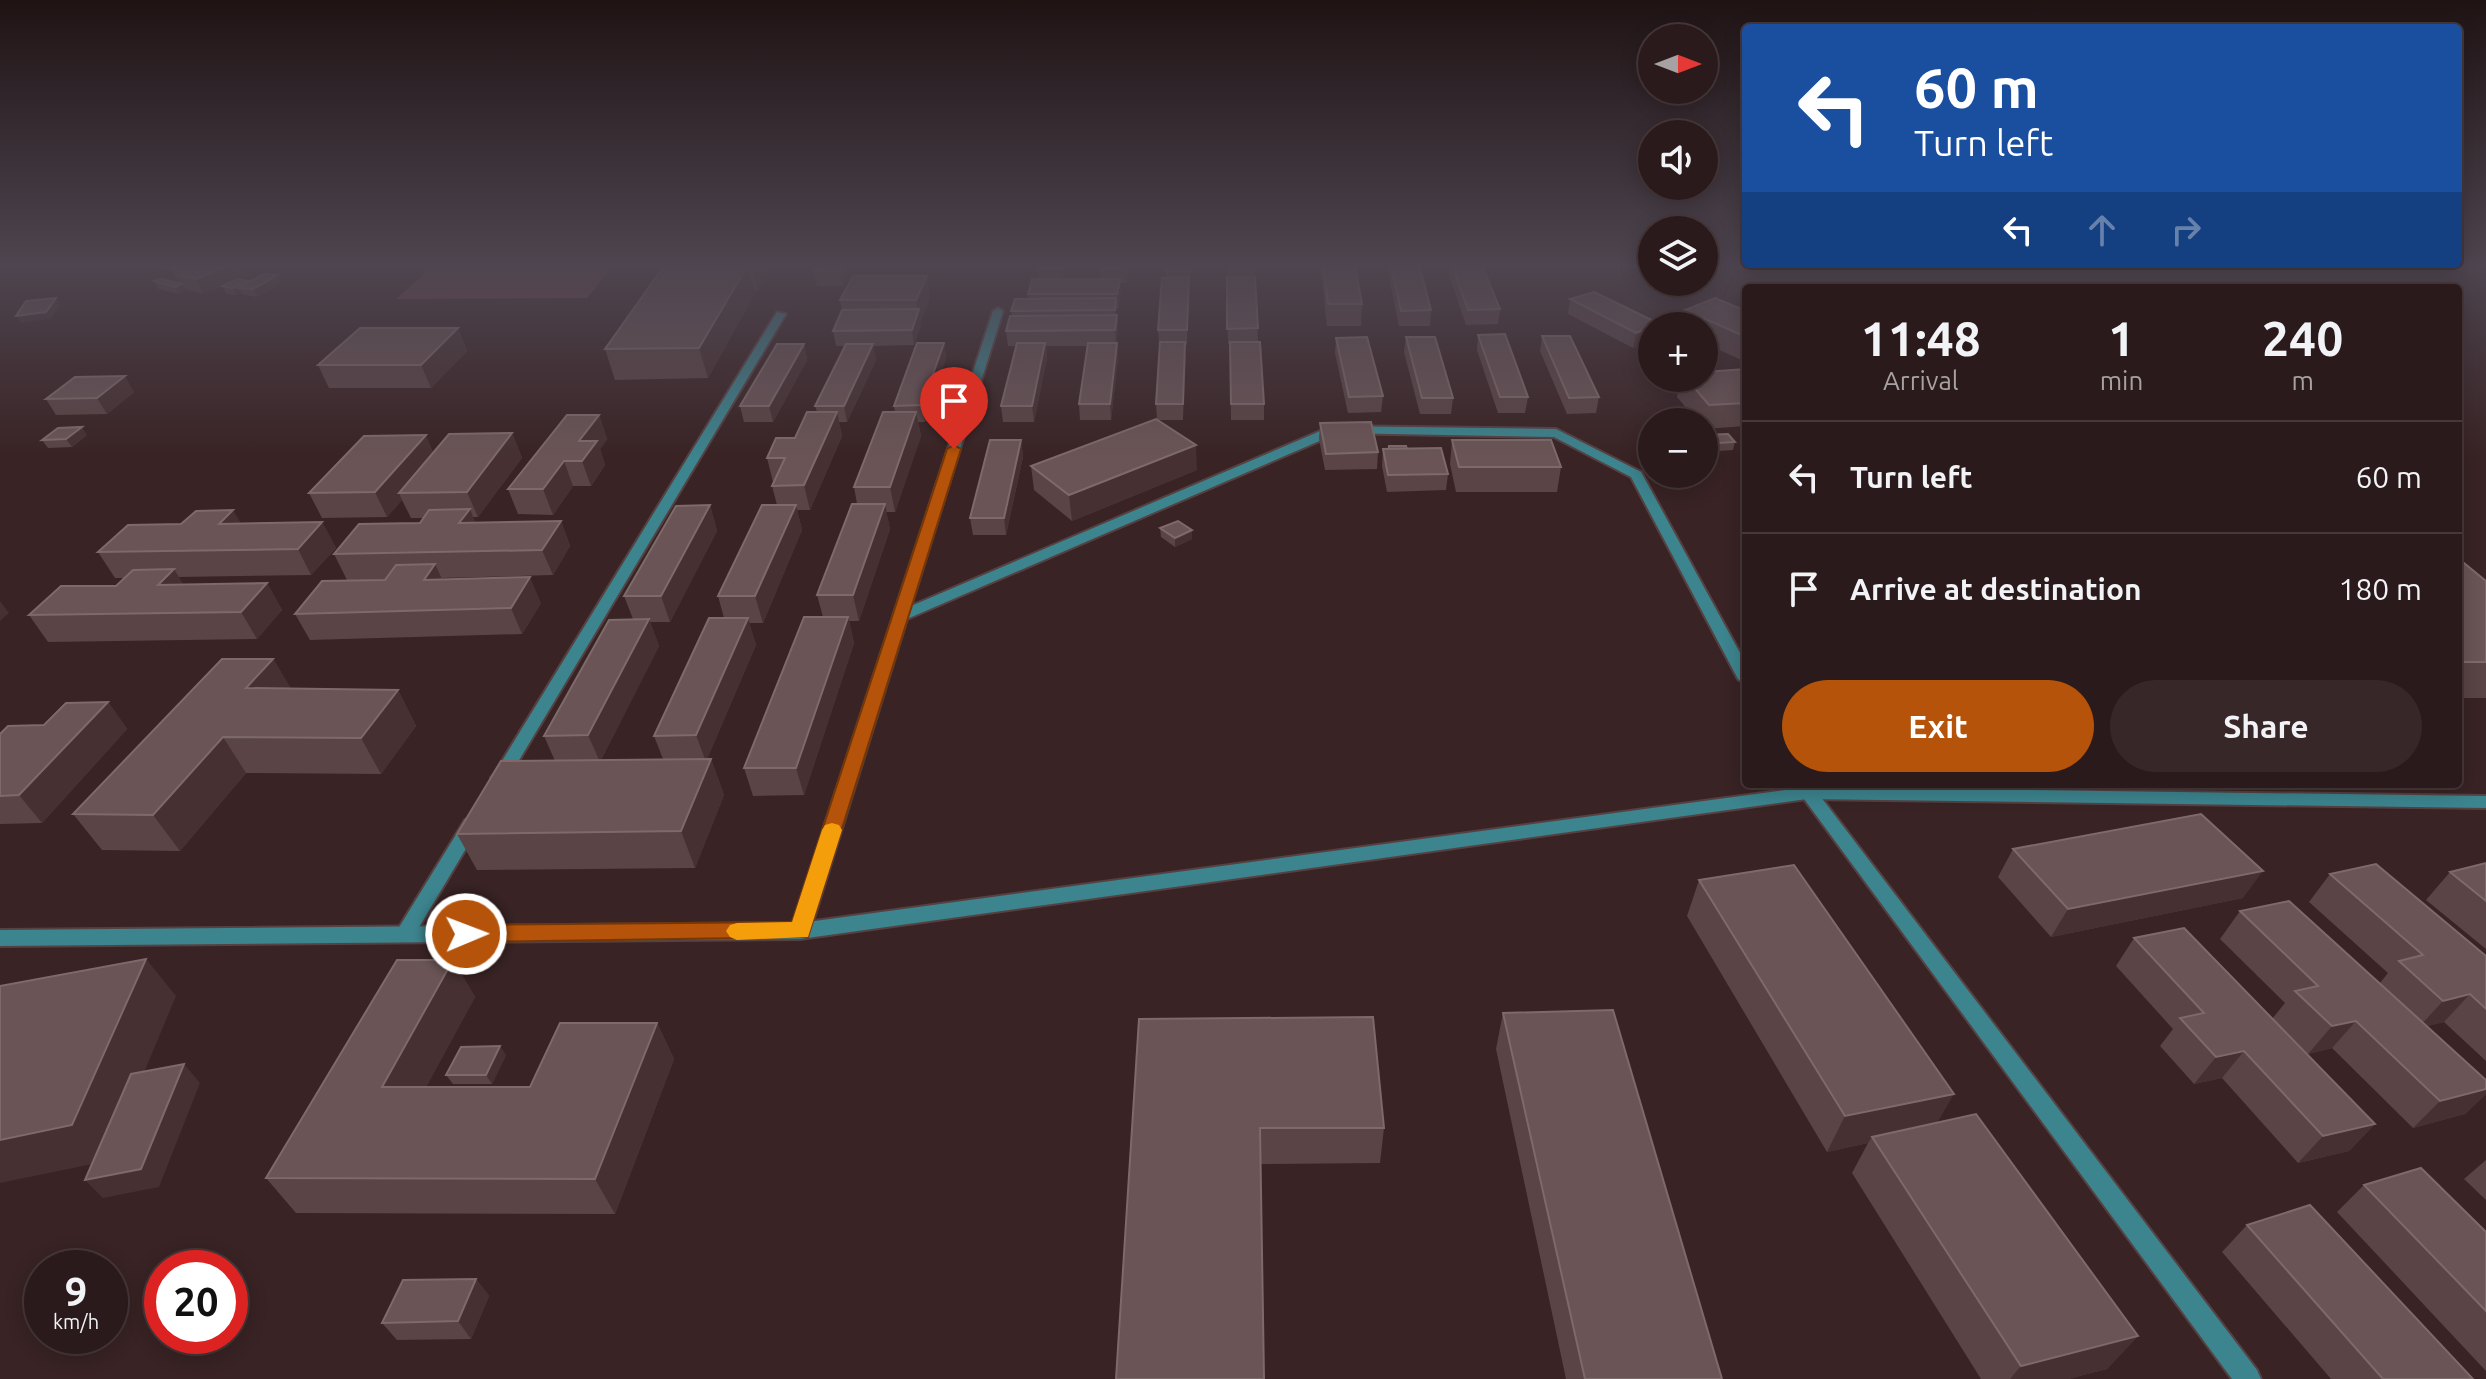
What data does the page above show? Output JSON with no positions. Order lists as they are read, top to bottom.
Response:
{
  "north": "right",
  "page": {
    "map_buttons": ["+", "−"],
    "turn": ["60 m", "Turn left"],
    "eta": [
      "11:48",
      "Arrival",
      "1",
      "min",
      "240",
      "m"
    ],
    "list": [
      {
        "name": "Turn left",
        "value": "60 m"
      },
      {
        "name": "Arrive at destination",
        "value": "180 m"
      }
    ],
    "buttons": ["Exit", "Share"],
    "speed": "9 km/h",
    "limit": "20"
  }
}
